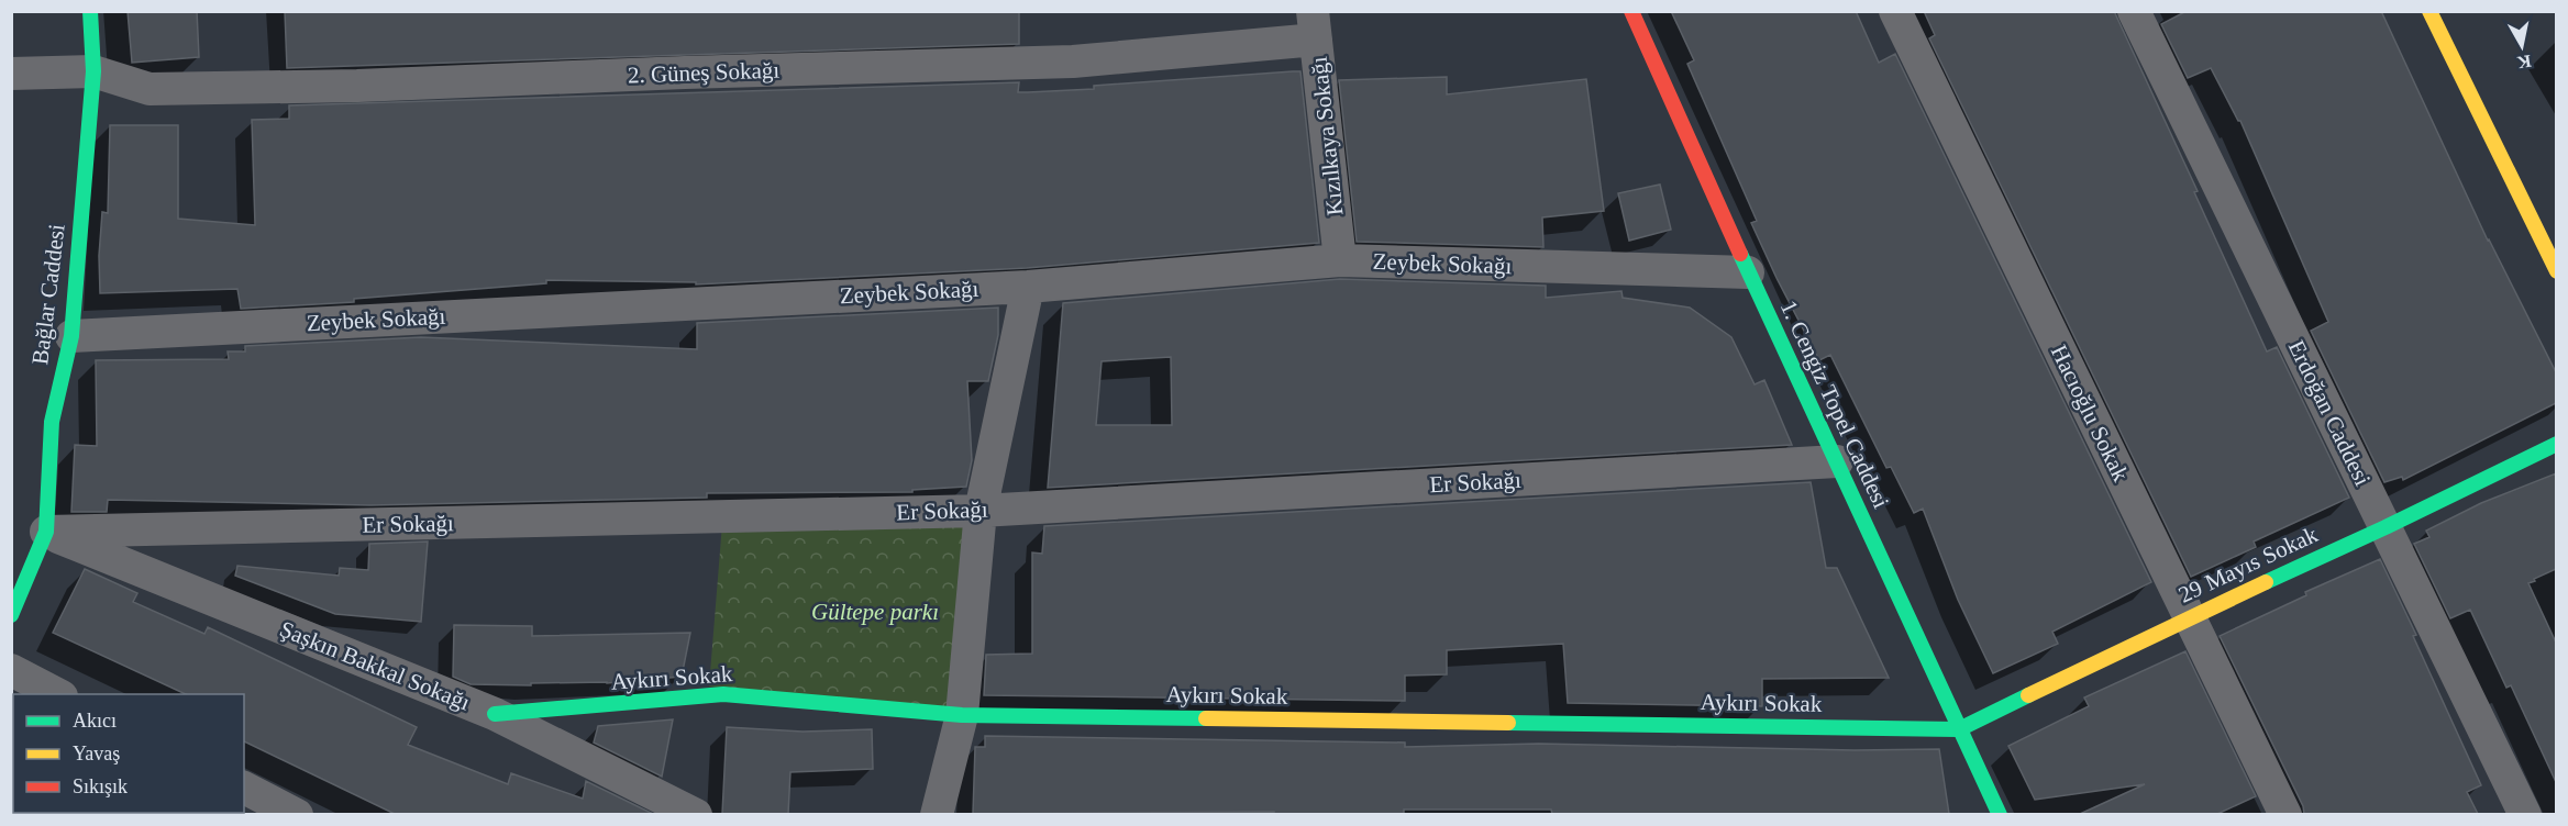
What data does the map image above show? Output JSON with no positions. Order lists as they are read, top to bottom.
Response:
{
  "streets": {
    "street": [
      "2. Güneş Sokağı",
      "Kızılkaya Sokağı",
      "Zeybek Sokağı",
      "Bağlar Caddesi",
      "1. Cengiz Topel Caddesi",
      "Hacıoğlu Sokak",
      "Erdoğan Caddesi",
      "Er Sokağı",
      "29 Mayıs Sokak",
      "Şaşkın Bakkal Sokağı",
      "Aykırı Sokak"
    ]
  },
  "crossings": [
    ["2. Güneş Sokağı", "Kızılkaya Sokağı"],
    ["2. Güneş Sokağı", "Bağlar Caddesi"],
    ["Kızılkaya Sokağı", "Zeybek Sokağı"],
    ["Zeybek Sokağı", "Bağlar Caddesi"],
    ["Zeybek Sokağı", "1. Cengiz Topel Caddesi"],
    ["Bağlar Caddesi", "Er Sokağı"],
    ["Bağlar Caddesi", "Şaşkın Bakkal Sokağı"],
    ["1. Cengiz Topel Caddesi", "Er Sokağı"],
    ["1. Cengiz Topel Caddesi", "29 Mayıs Sokak"],
    ["1. Cengiz Topel Caddesi", "Aykırı Sokak"],
    ["Hacıoğlu Sokak", "29 Mayıs Sokak"],
    ["Erdoğan Caddesi", "29 Mayıs Sokak"],
    ["Er Sokağı", "Şaşkın Bakkal Sokağı"],
    ["29 Mayıs Sokak", "Aykırı Sokak"],
    ["Şaşkın Bakkal Sokağı", "Aykırı Sokak"]
  ],
  "parks": ["Gültepe parkı"],
  "legend": ["Akıcı", "Yavaş", "Sıkışık"],
  "north": "bottom"
}
